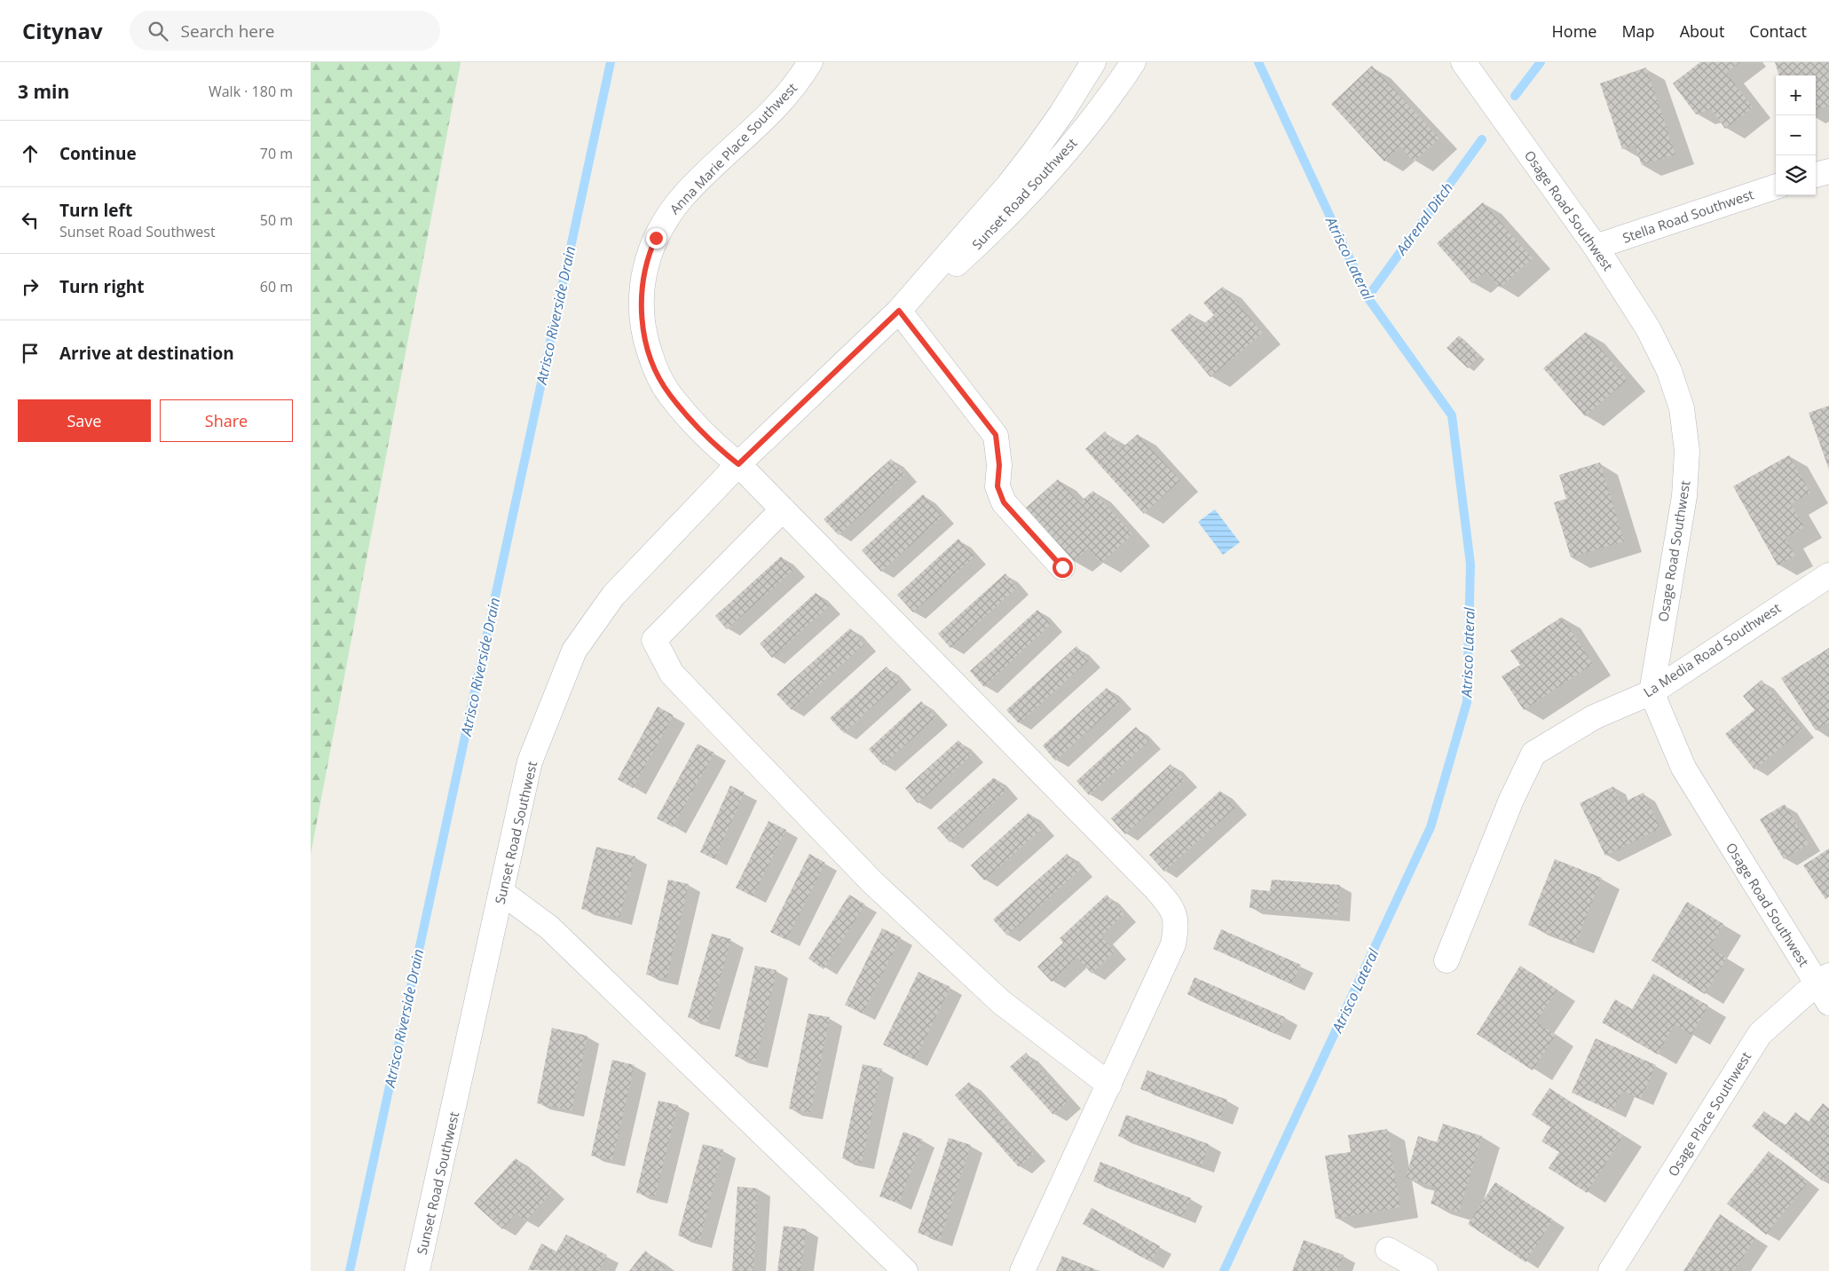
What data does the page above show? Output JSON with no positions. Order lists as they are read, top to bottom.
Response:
{
  "streets": {
    "street": [
      "Anna Marie Place Southwest",
      "Sunset Road Southwest",
      "Osage Road Southwest",
      "Stella Road Southwest",
      "La Media Road Southwest",
      "Osage Place Southwest"
    ]
  },
  "crossings": [
    ["Anna Marie Place Southwest", "Sunset Road Southwest"],
    ["Osage Road Southwest", "Stella Road Southwest"],
    ["Osage Road Southwest", "La Media Road Southwest"],
    ["Osage Road Southwest", "Osage Place Southwest"]
  ],
  "water": ["Adrenal Ditch", "Atrisco Lateral", "Atrisco Riverside Drain"],
  "page": {
    "header": "Citynav",
    "search": "Search here",
    "nav": [
      "Home",
      "Map",
      "About",
      "Contact"
    ],
    "heading": ["3 min", "Walk · 180 m"],
    "map_buttons": ["+", "−"],
    "list": [
      ["Continue", "70 m"],
      ["Turn left", "Sunset Road Southwest", "50 m"],
      ["Turn right", "60 m"],
      "Arrive at destination"
    ],
    "buttons": ["Save", "Share"]
  }
}
